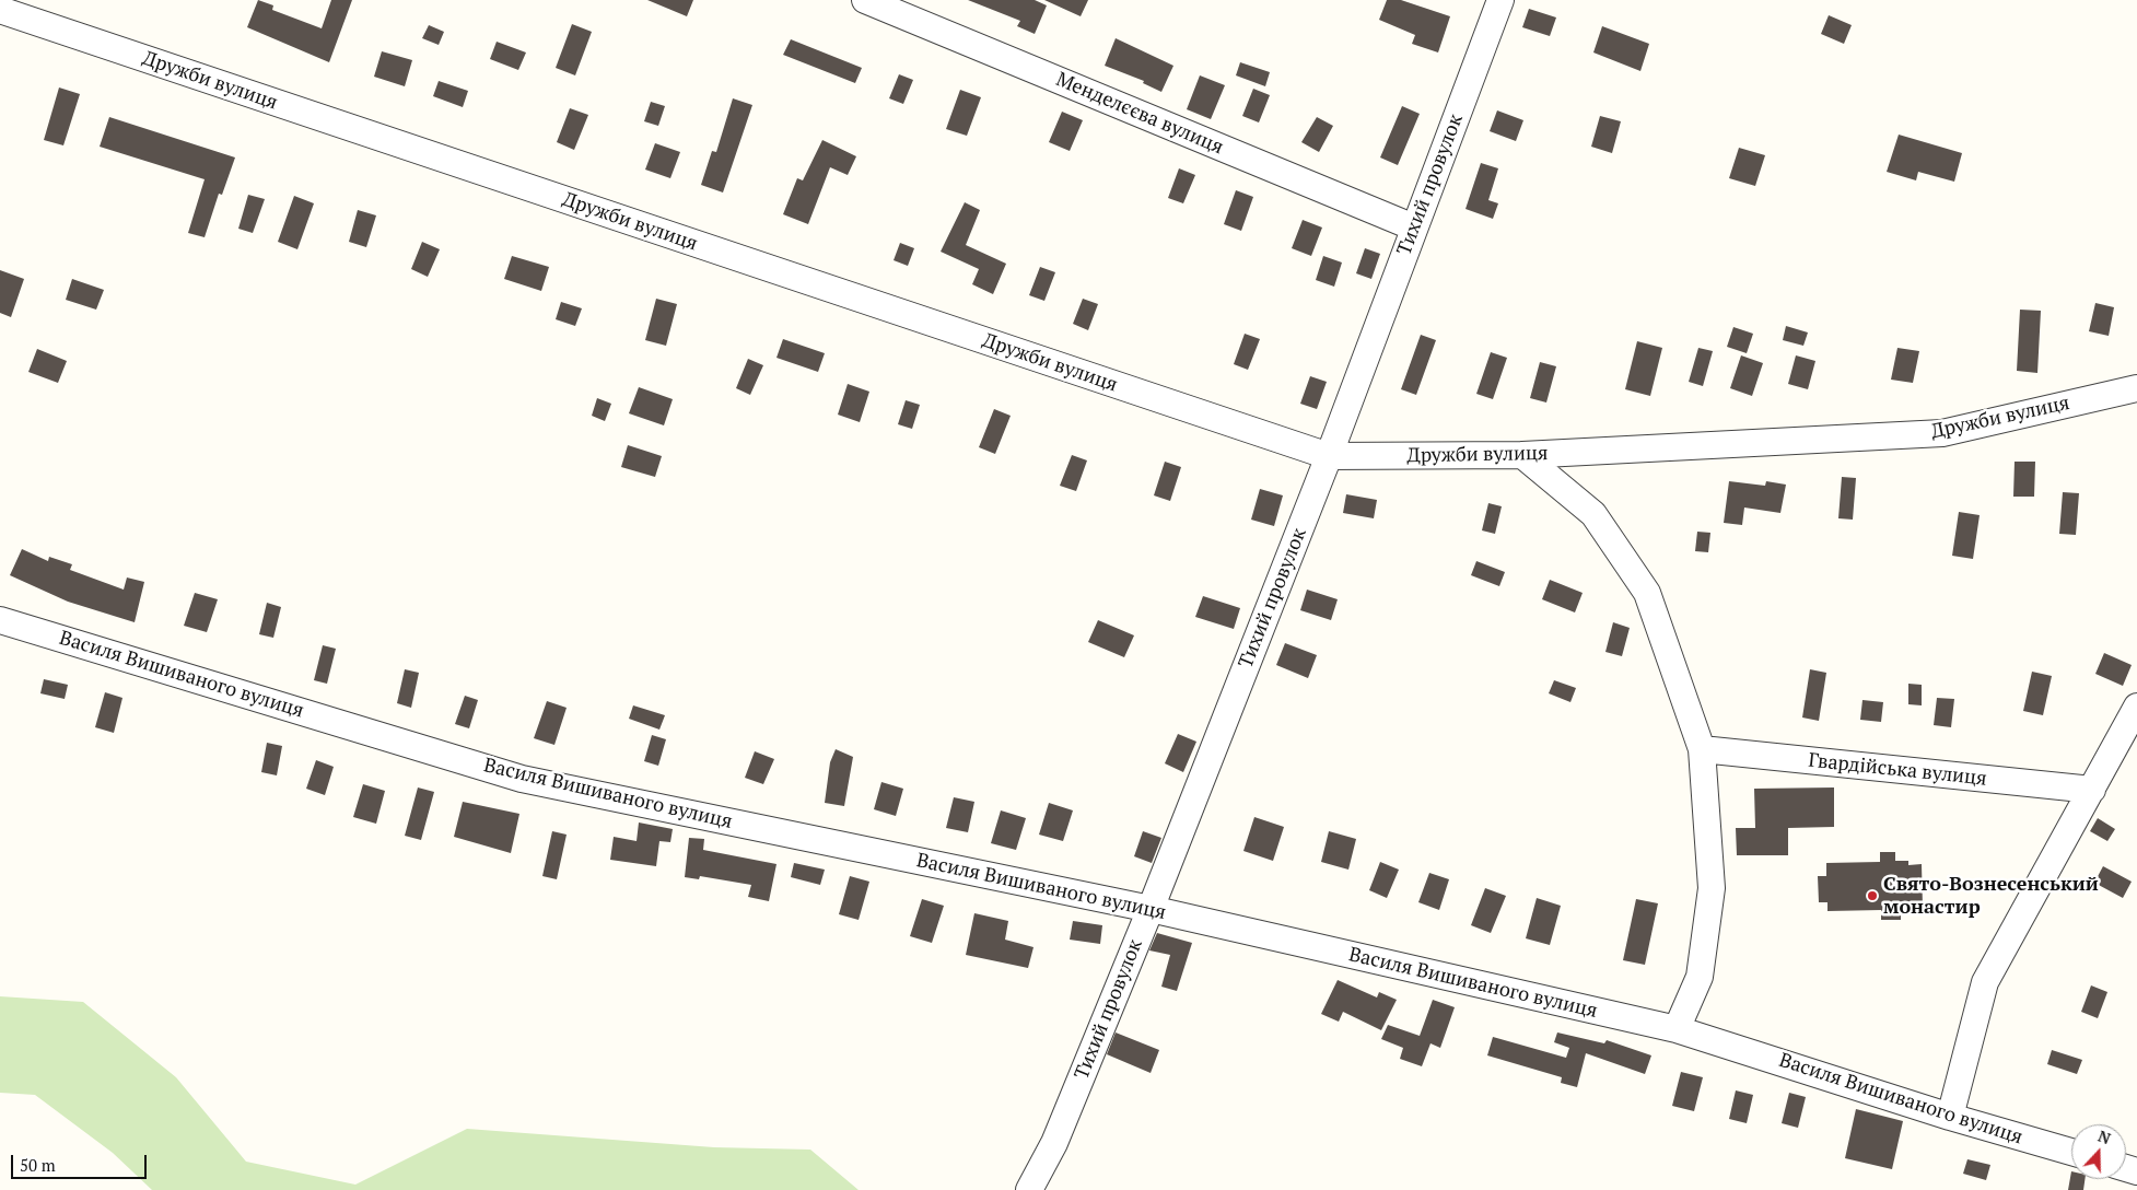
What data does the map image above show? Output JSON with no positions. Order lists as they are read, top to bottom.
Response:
{
  "streets": {
    "street": [
      "Дружби вулиця",
      "Менделєєва вулиця",
      "Тихий провулок",
      "Василя Вишиваного вулиця",
      "Гвардійська вулиця"
    ]
  },
  "crossings": [
    ["Дружби вулиця", "Тихий провулок"],
    ["Менделєєва вулиця", "Тихий провулок"],
    ["Тихий провулок", "Василя Вишиваного вулиця"]
  ],
  "places": ["Cвято-Вознесенський монастир"],
  "scale_bar": "50 m",
  "north": "top"
}
